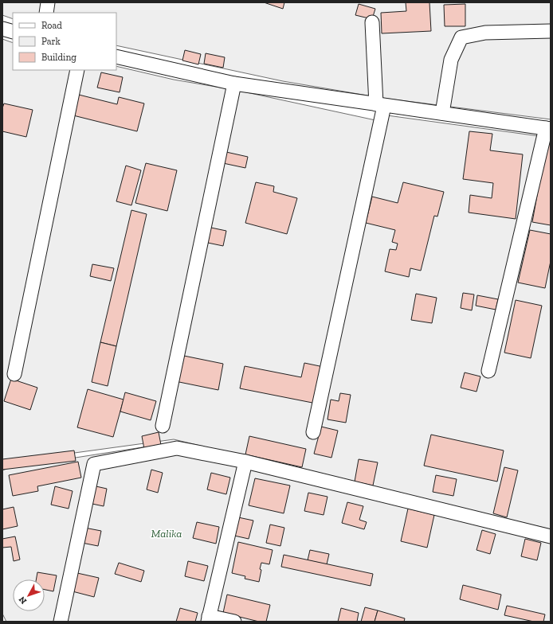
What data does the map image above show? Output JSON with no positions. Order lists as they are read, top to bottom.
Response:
{
  "parks": ["Malika"],
  "legend": ["Road", "Park", "Building"],
  "north": "bottom left"
}
